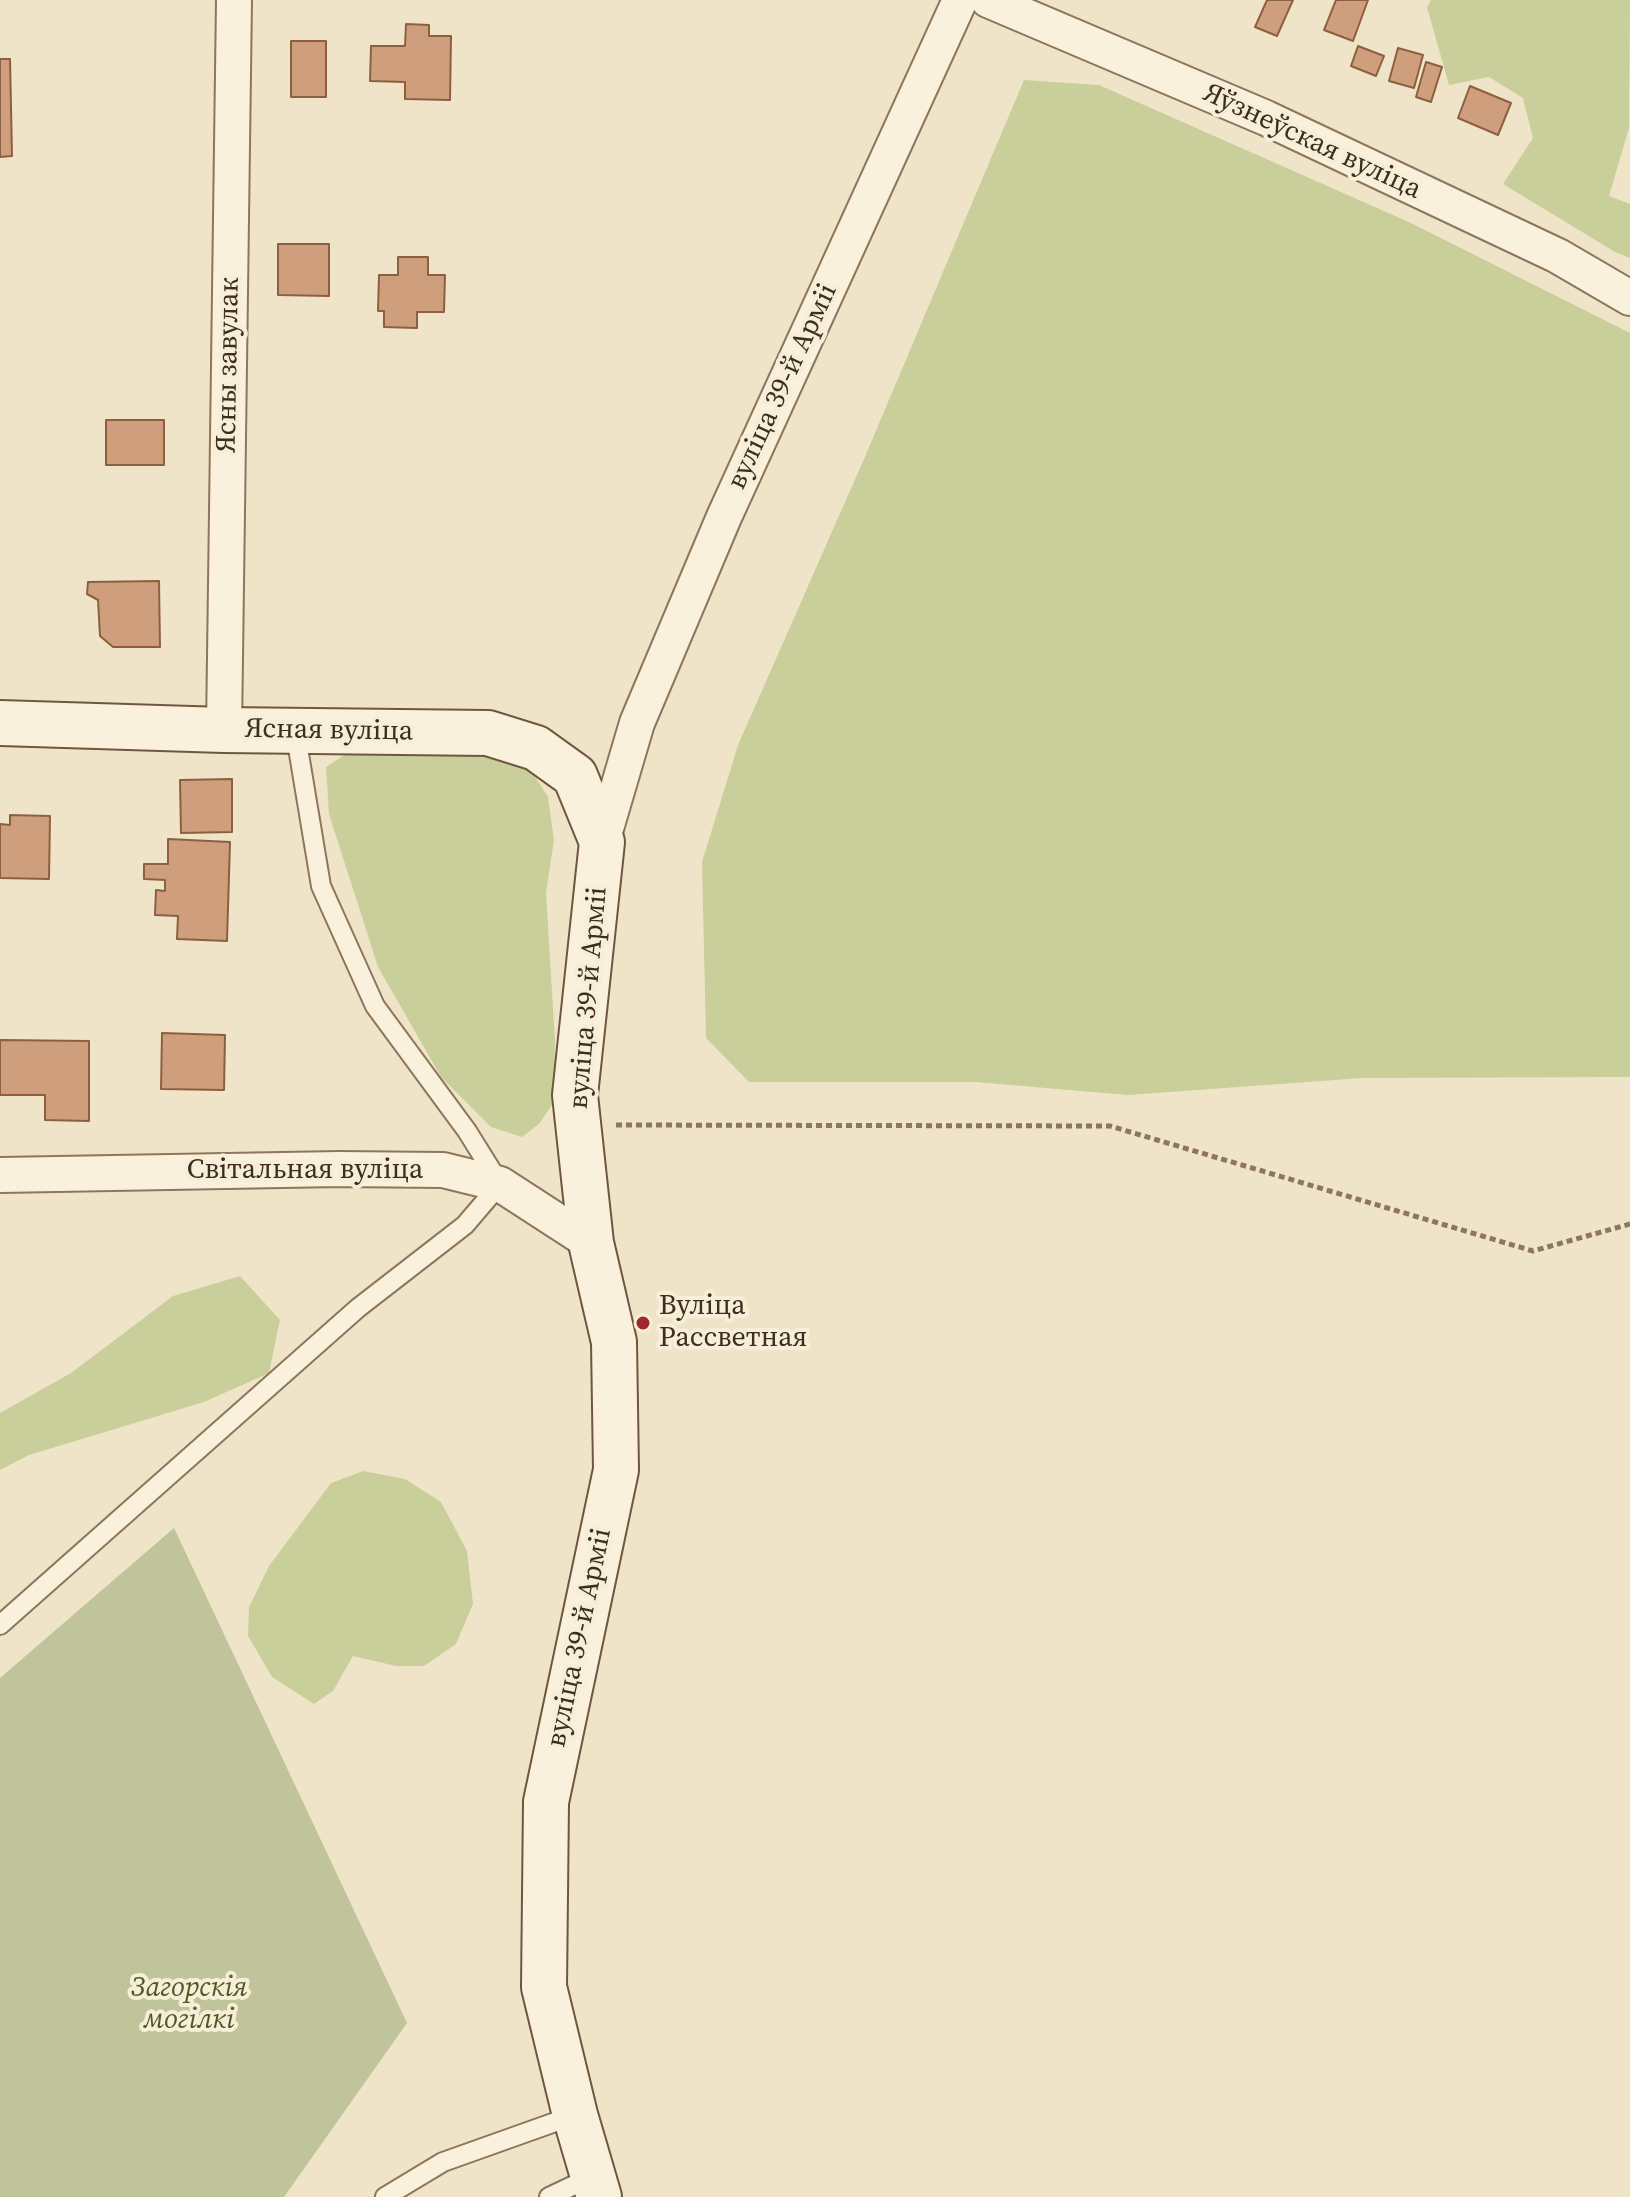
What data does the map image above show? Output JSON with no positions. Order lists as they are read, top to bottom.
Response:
{
  "streets": {
    "street": [
      "Яўзнеўская вуліца",
      "Ясны завулак",
      "вуліца 39-й Арміі",
      "Ясная вуліца",
      "Світальная вуліца"
    ]
  },
  "crossings": [
    ["Ясны завулак", "Ясная вуліца"],
    ["вуліца 39-й Арміі", "Ясная вуліца"],
    ["вуліца 39-й Арміі", "Світальная вуліца"]
  ],
  "parks": ["Загорскія могілкі"],
  "places": ["Вуліца Рассветная"]
}
